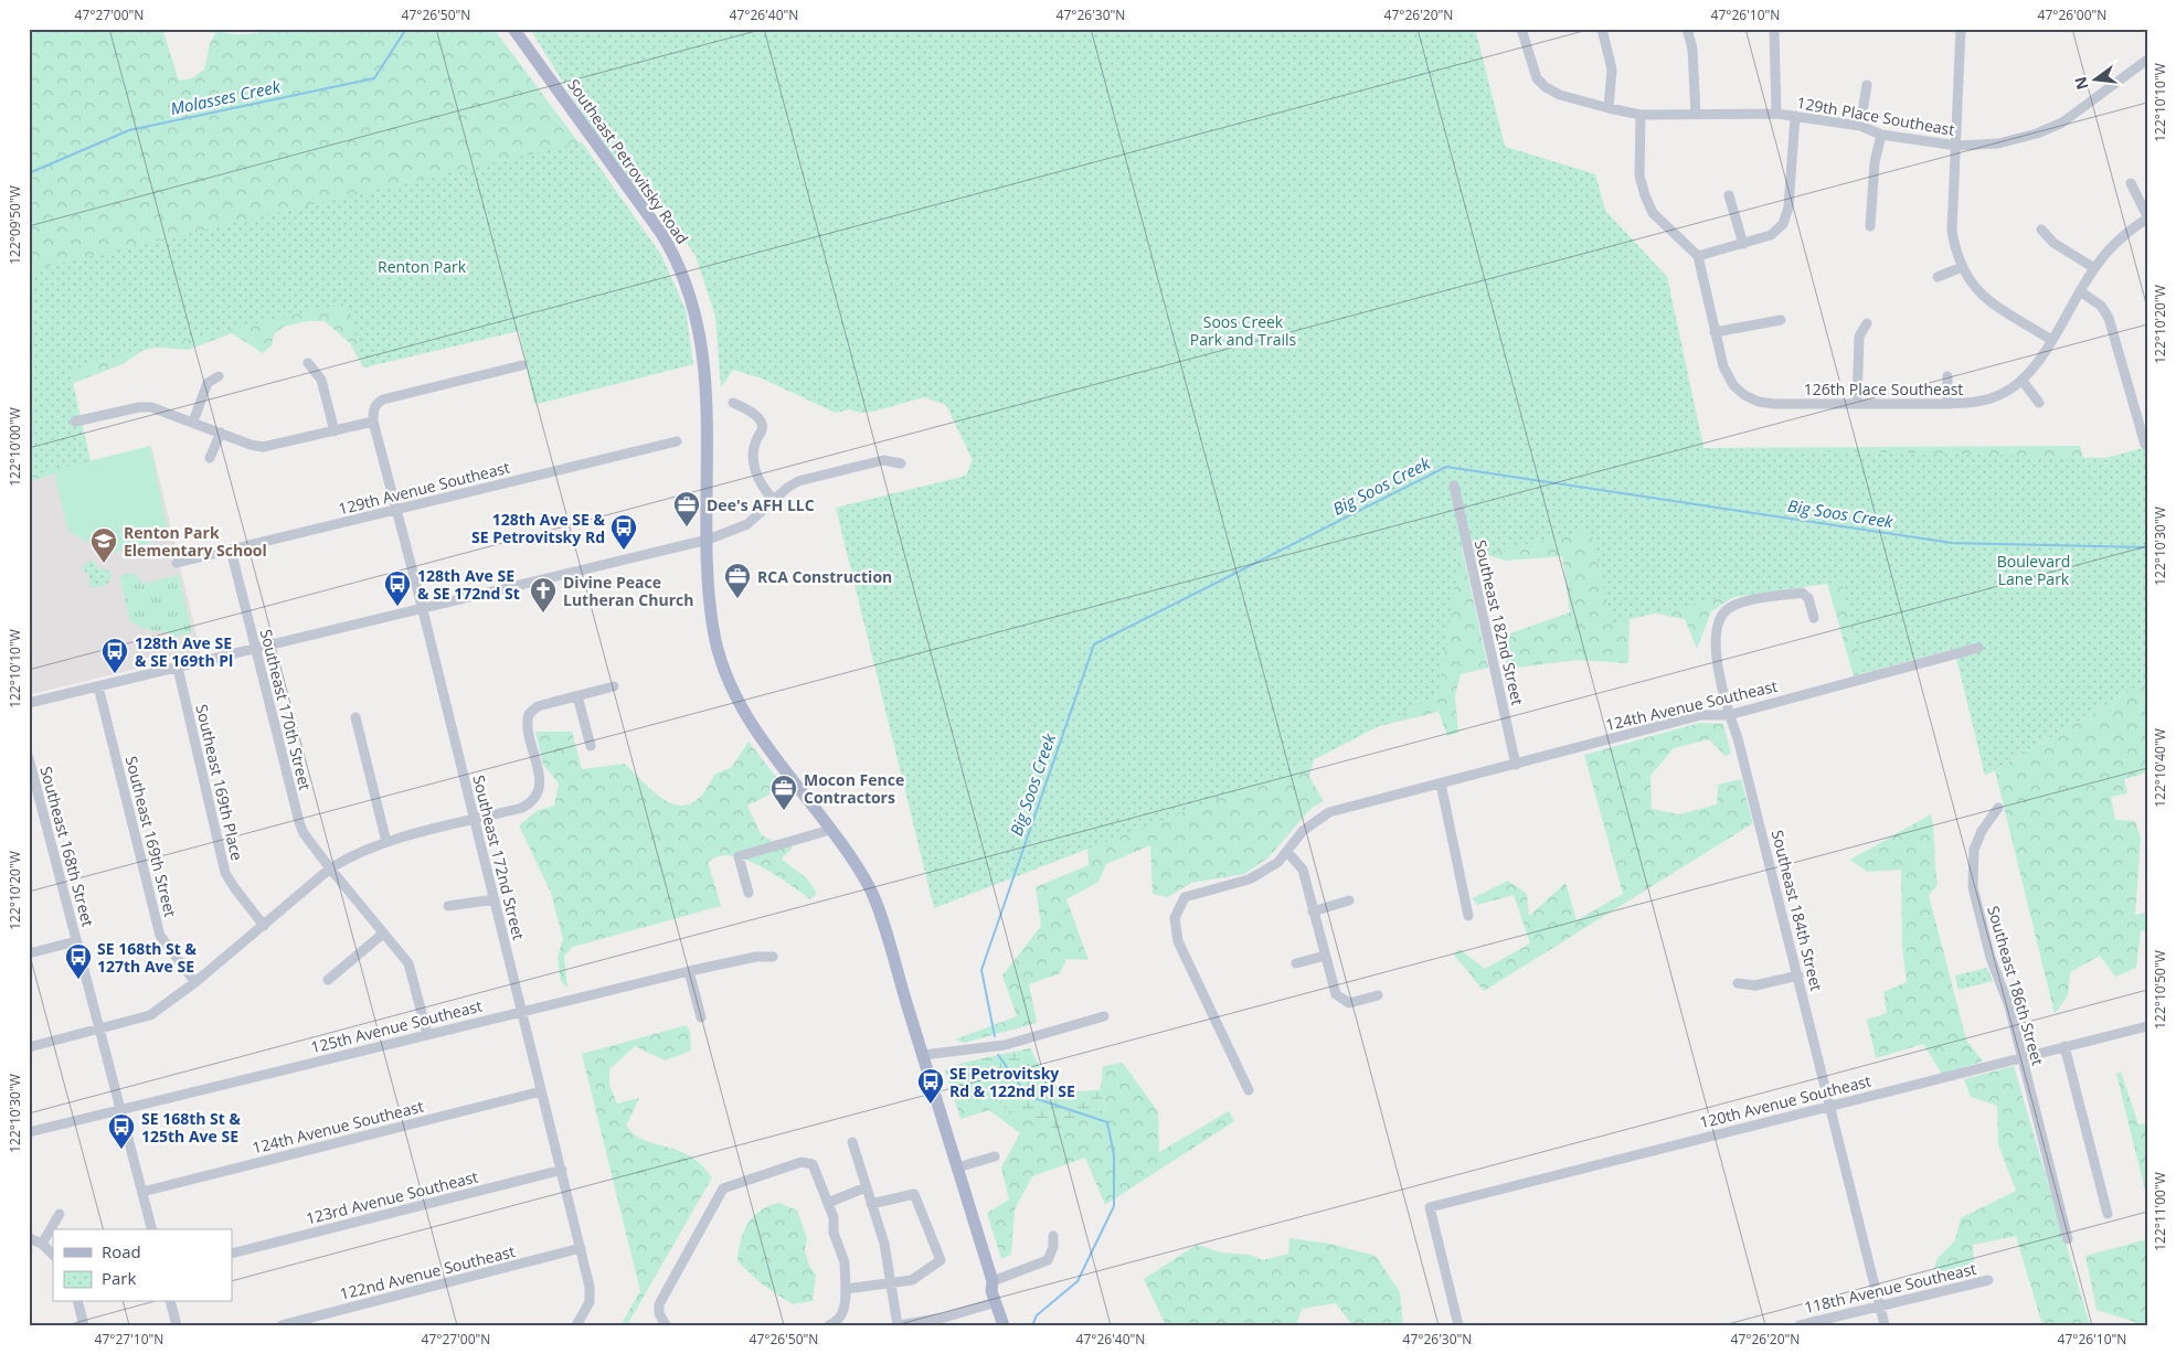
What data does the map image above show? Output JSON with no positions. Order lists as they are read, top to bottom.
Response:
{
  "streets": {
    "main road": ["Southeast Petrovitsky Road"],
    "street": [
      "129th Place Southeast",
      "126th Place Southeast",
      "129th Avenue Southeast",
      "Southeast 182nd Street",
      "124th Avenue Southeast",
      "Southeast 170th Street",
      "Southeast 169th Place",
      "Southeast 169th Street",
      "Southeast 168th Street",
      "Southeast 172nd Street",
      "Southeast 184th Street",
      "Southeast 186th Street",
      "125th Avenue Southeast",
      "120th Avenue Southeast",
      "123rd Avenue Southeast",
      "122nd Avenue Southeast",
      "118th Avenue Southeast"
    ]
  },
  "crossings": [
    ["129th Avenue Southeast", "Southeast 170th Street"],
    ["129th Avenue Southeast", "Southeast 172nd Street"],
    ["Southeast 182nd Street", "124th Avenue Southeast"],
    ["124th Avenue Southeast", "Southeast 168th Street"],
    ["124th Avenue Southeast", "Southeast 172nd Street"],
    ["124th Avenue Southeast", "Southeast 184th Street"],
    ["Southeast 170th Street", "125th Avenue Southeast"],
    ["Southeast 168th Street", "125th Avenue Southeast"],
    ["Southeast 172nd Street", "125th Avenue Southeast"],
    ["Southeast 172nd Street", "123rd Avenue Southeast"],
    ["Southeast 172nd Street", "122nd Avenue Southeast"],
    ["Southeast 184th Street", "120th Avenue Southeast"],
    ["Southeast 184th Street", "118th Avenue Southeast"],
    ["Southeast 186th Street", "120th Avenue Southeast"]
  ],
  "water": ["Molasses Creek", "Big Soos Creek"],
  "parks": ["Renton Park", "Soos Creek Park and Trails", "Boulevard Lane Park"],
  "places": {
    "office": ["Dee's AFH LLC", "RCA Construction", "Mocon Fence Contractors"],
    "bus stop": [
      "128th Ave SE & SE Petrovitsky Rd",
      "128th Ave SE & SE 172nd St",
      "128th Ave SE & SE 169th Pl",
      "SE 168th St & 127th Ave SE",
      "SE Petrovitsky Rd & 122nd Pl SE",
      "SE 168th St & 125th Ave SE"
    ],
    "school or university": ["Renton Park Elementary School"],
    "church": ["Divine Peace Lutheran Church"]
  },
  "legend": ["Road", "Park"],
  "north": "left",
  "coordinates": [
    "47°27'00\"N",
    "47°26'50\"N",
    "47°26'40\"N",
    "47°26'30\"N",
    "47°26'20\"N",
    "47°26'10\"N",
    "47°26'00\"N",
    "122°10'10\"W",
    "122°09'50\"W",
    "122°10'20\"W",
    "122°10'00\"W",
    "122°10'30\"W",
    "122°10'40\"W",
    "122°10'50\"W",
    "122°11'00\"W",
    "47°27'10\"N"
  ]
}
